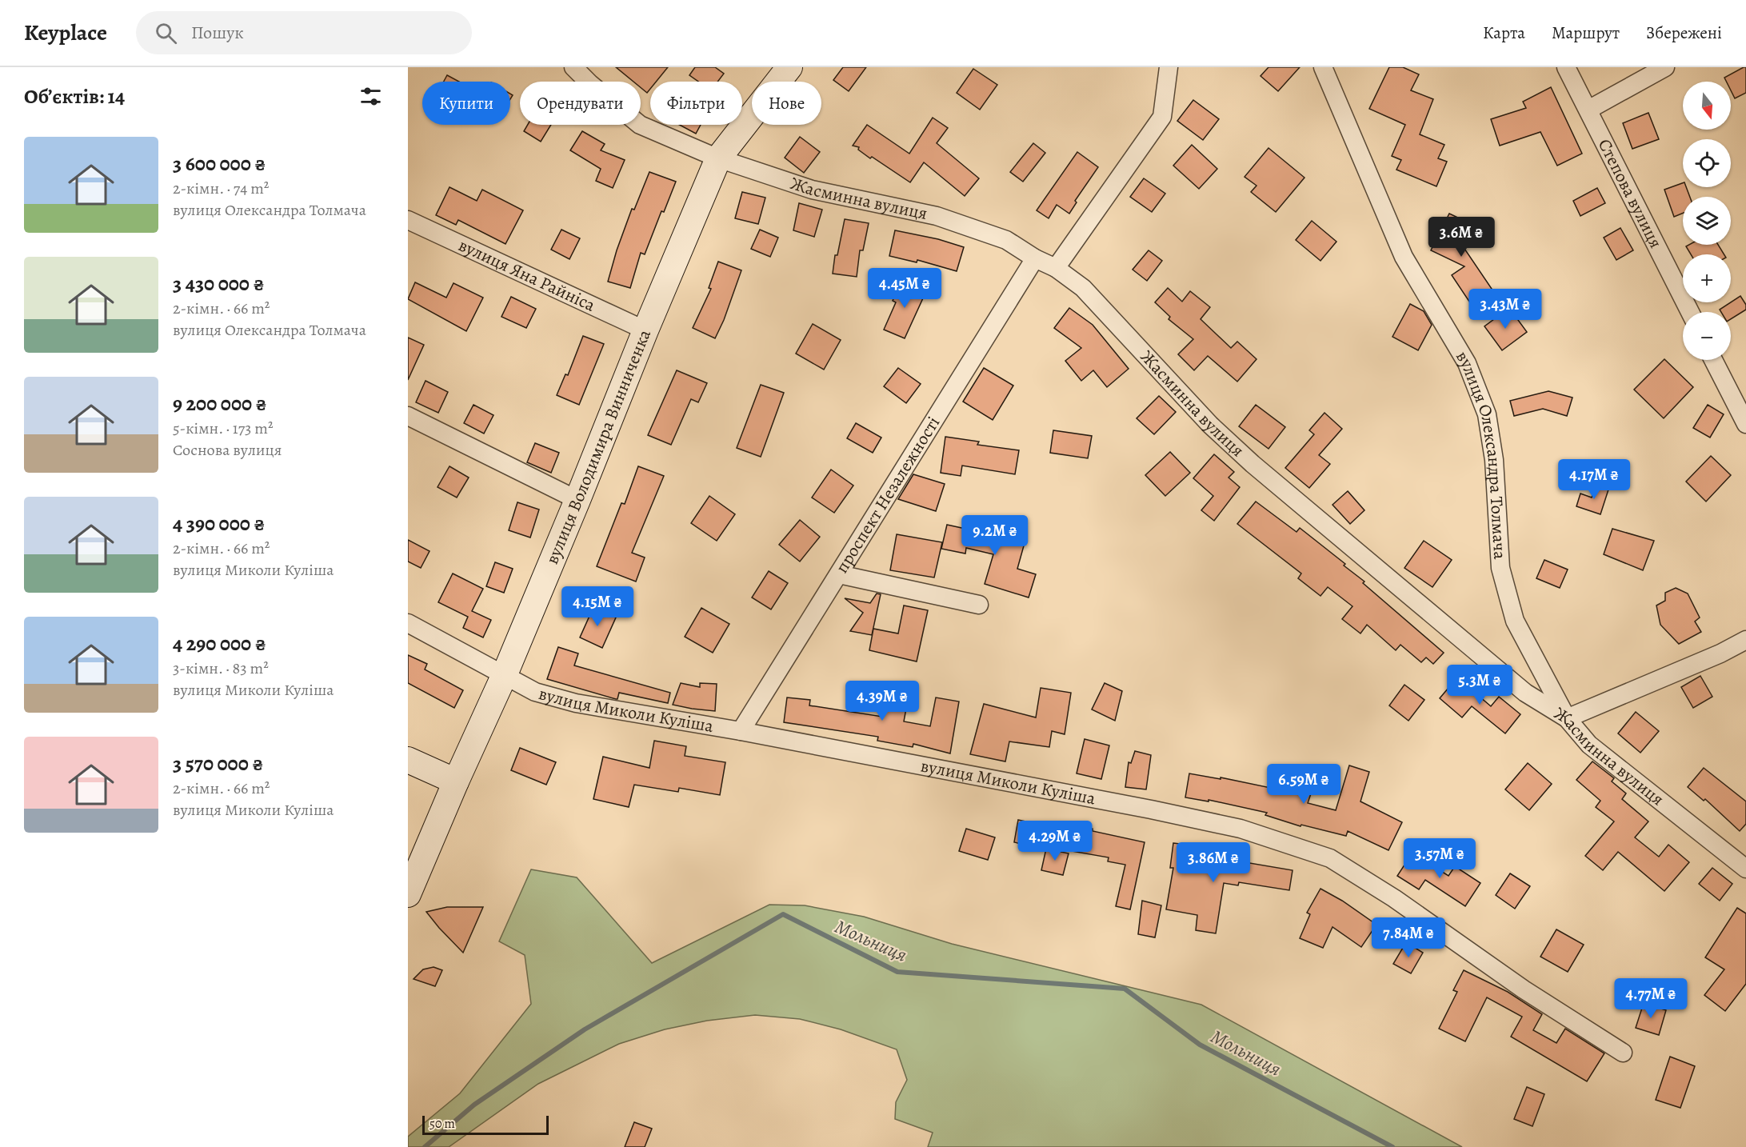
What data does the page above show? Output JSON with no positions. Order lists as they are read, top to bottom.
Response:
{
  "streets": {
    "main road": ["вулиця Володимира Винниченка"],
    "street": [
      "Степова вулиця",
      "Жасминна вулиця",
      "вулиця Яна Райніса",
      "вулиця Олександра Толмача",
      "проспект Незалежності",
      "вулиця Миколи Куліша"
    ]
  },
  "crossings": [
    ["Жасминна вулиця", "вулиця Володимира Винниченка"],
    ["Жасминна вулиця", "вулиця Олександра Толмача"],
    ["Жасминна вулиця", "проспект Незалежності"],
    ["вулиця Яна Райніса", "вулиця Володимира Винниченка"],
    ["вулиця Володимира Винниченка", "вулиця Миколи Куліша"],
    ["проспект Незалежності", "вулиця Миколи Куліша"]
  ],
  "water": ["Мольниця"],
  "scale_bar": "50 m",
  "north": "bottom",
  "page": {
    "header": "Keyplace",
    "search": "Пошук",
    "nav": ["Карта", "Маршрут", "Збережені"],
    "heading": "Об’єктів: 14",
    "map_buttons": ["+", "−"],
    "chip": [
      "Купити",
      "Орендувати",
      "Фільтри",
      "Нове"
    ],
    "list": [
      {
        "name": "3 600 000 ₴",
        "note": "2-кімн. · 74 m² · вулиця Олександра Толмача"
      },
      {
        "name": "3 430 000 ₴",
        "note": "2-кімн. · 66 m² · вулиця Олександра Толмача"
      },
      {
        "name": "9 200 000 ₴",
        "note": "5-кімн. · 173 m² · Соснова вулиця"
      },
      {
        "name": "4 390 000 ₴",
        "note": "2-кімн. · 66 m² · вулиця Миколи Куліша"
      },
      {
        "name": "4 290 000 ₴",
        "note": "3-кімн. · 83 m² · вулиця Миколи Куліша"
      },
      {
        "name": "3 570 000 ₴",
        "note": "2-кімн. · 66 m² · вулиця Миколи Куліша"
      }
    ],
    "price": [
      "3.6M ₴",
      "4.45M ₴",
      "3.43M ₴",
      "4.17M ₴",
      "9.2M ₴",
      "4.15M ₴",
      "5.3M ₴",
      "4.39M ₴",
      "6.59M ₴",
      "4.29M ₴",
      "3.57M ₴",
      "3.86M ₴",
      "7.84M ₴",
      "4.77M ₴"
    ],
    "scale": "50 m"
  }
}
